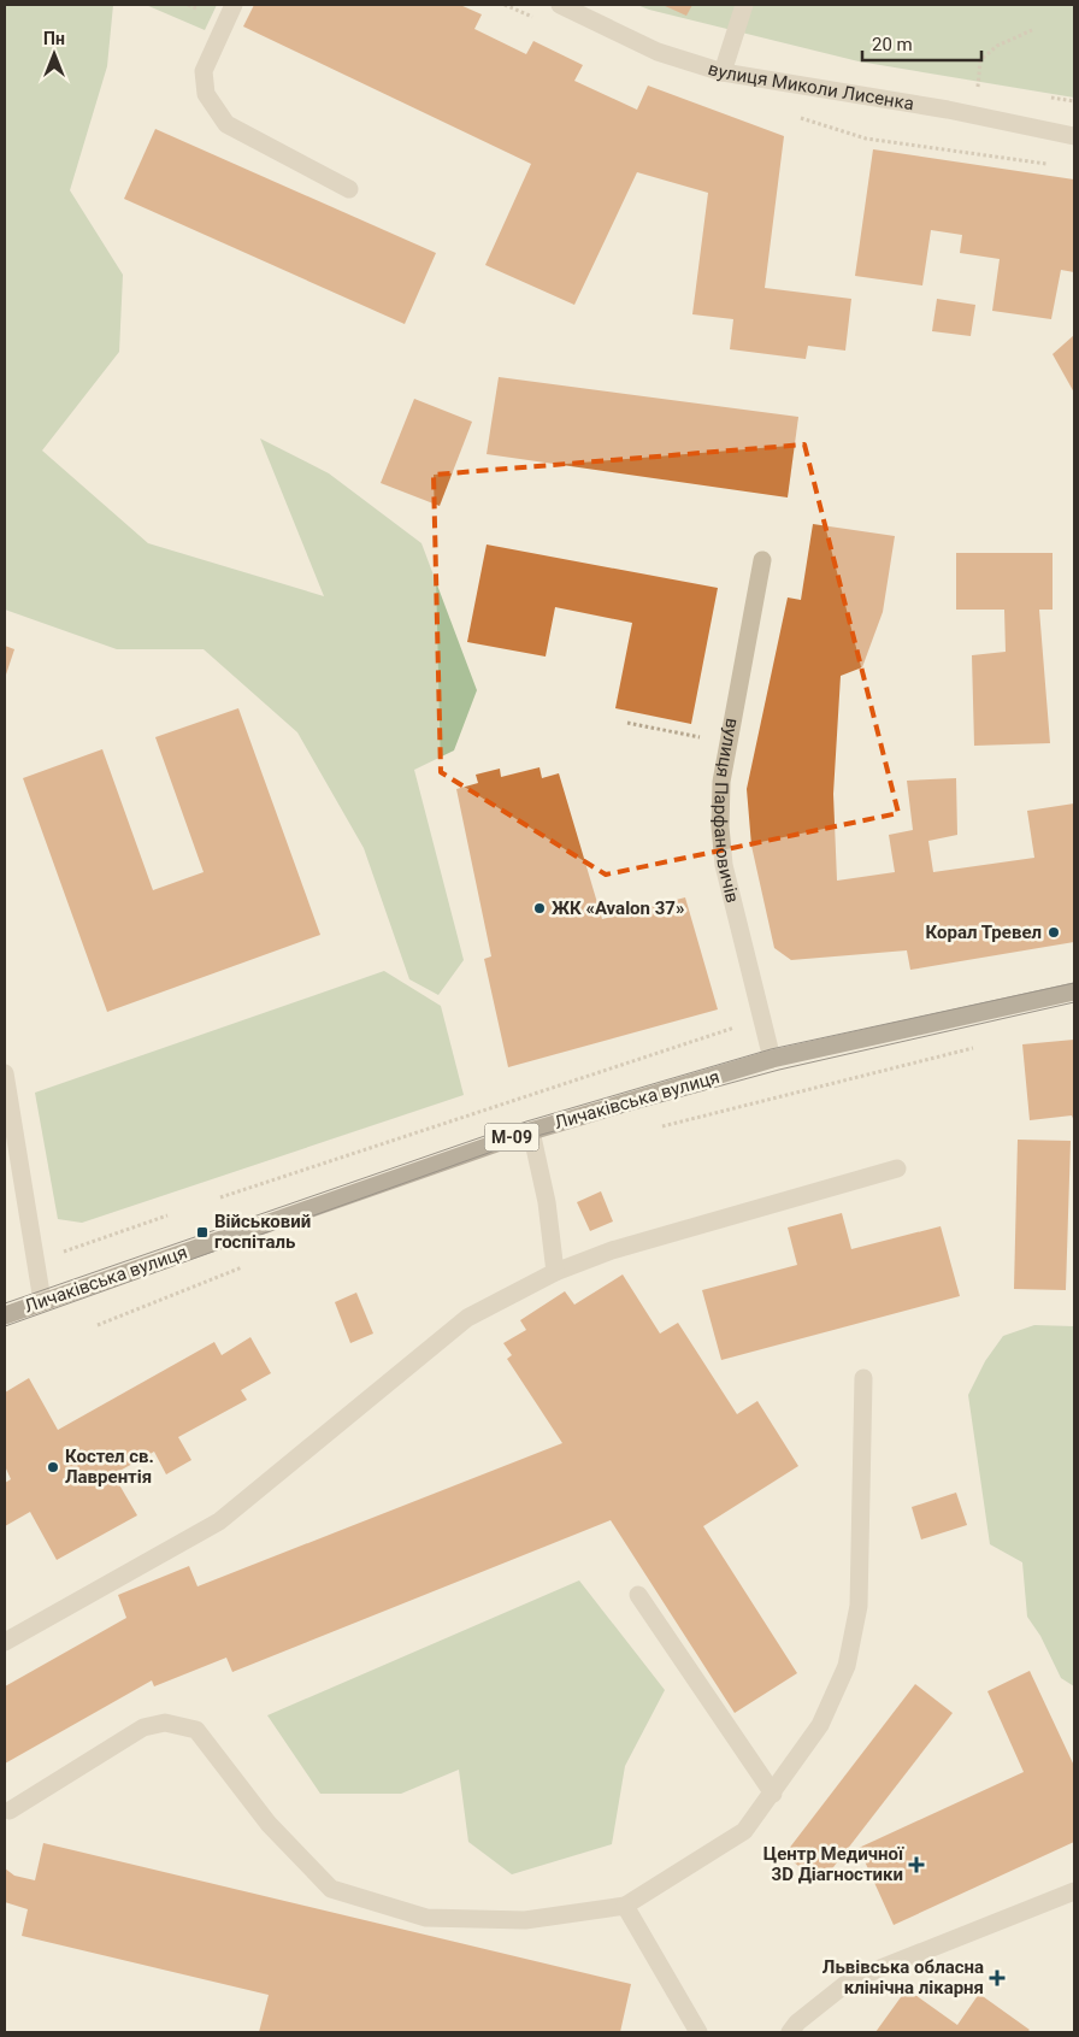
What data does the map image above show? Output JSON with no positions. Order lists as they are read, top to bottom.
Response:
{
  "streets": {
    "main road": ["Личаківська вулиця", "М-09"],
    "street": ["вулиця Миколи Лисенка", "вулиця Парфановичів"]
  },
  "crossings": [
    ["вулиця Парфановичів", "Личаківська вулиця"]
  ],
  "places": {
    "other": ["ЖК «Avalon 37»", "Корал Тревел", "Костел св. Лаврентія"],
    "transit": ["Військовий госпіталь"],
    "health": ["Центр Медичної 3D Діагностики", "Львівська обласна клінічна лікарня"]
  },
  "scale_bar": "20 m",
  "north": "top"
}
